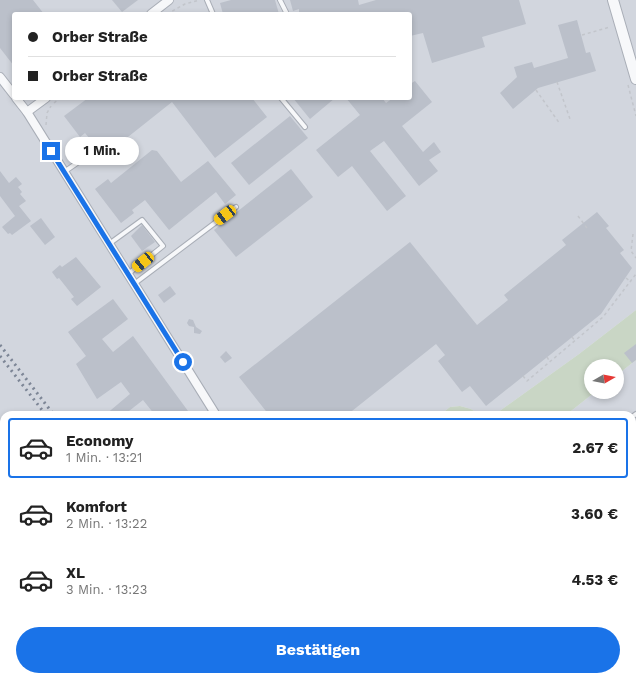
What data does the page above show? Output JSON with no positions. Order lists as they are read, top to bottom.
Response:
{
  "north": "right",
  "page": {
    "banner": ["Orber Straße", "Orber Straße"],
    "bubble": "1 Min.",
    "list": [
      {
        "name": "Economy",
        "note": "1 Min. · 13:21",
        "value": "2.67 €"
      },
      {
        "name": "Komfort",
        "note": "2 Min. · 13:22",
        "value": "3.60 €"
      },
      {
        "name": "XL",
        "note": "3 Min. · 13:23",
        "value": "4.53 €"
      }
    ],
    "buttons": "Bestätigen"
  }
}
